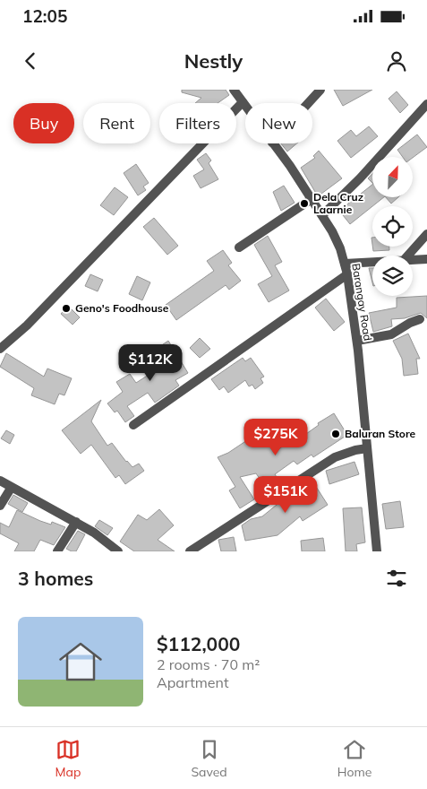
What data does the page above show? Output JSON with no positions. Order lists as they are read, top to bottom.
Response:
{
  "streets": {
    "street": ["Barangay Road"]
  },
  "places": ["Dela Cruz Laarnie", "Geno's Foodhouse", "Baluran Store"],
  "north": "top right",
  "page": {
    "status": "12:05",
    "header": "Nestly",
    "chip": [
      "Buy",
      "Rent",
      "Filters",
      "New"
    ],
    "price": ["$112K", "$275K", "$151K"],
    "heading": "3 homes",
    "list": [
      {
        "name": "$112,000",
        "note": "2 rooms · 70 m² · Apartment"
      }
    ],
    "tabs": ["Map", "Saved", "Home"]
  }
}
